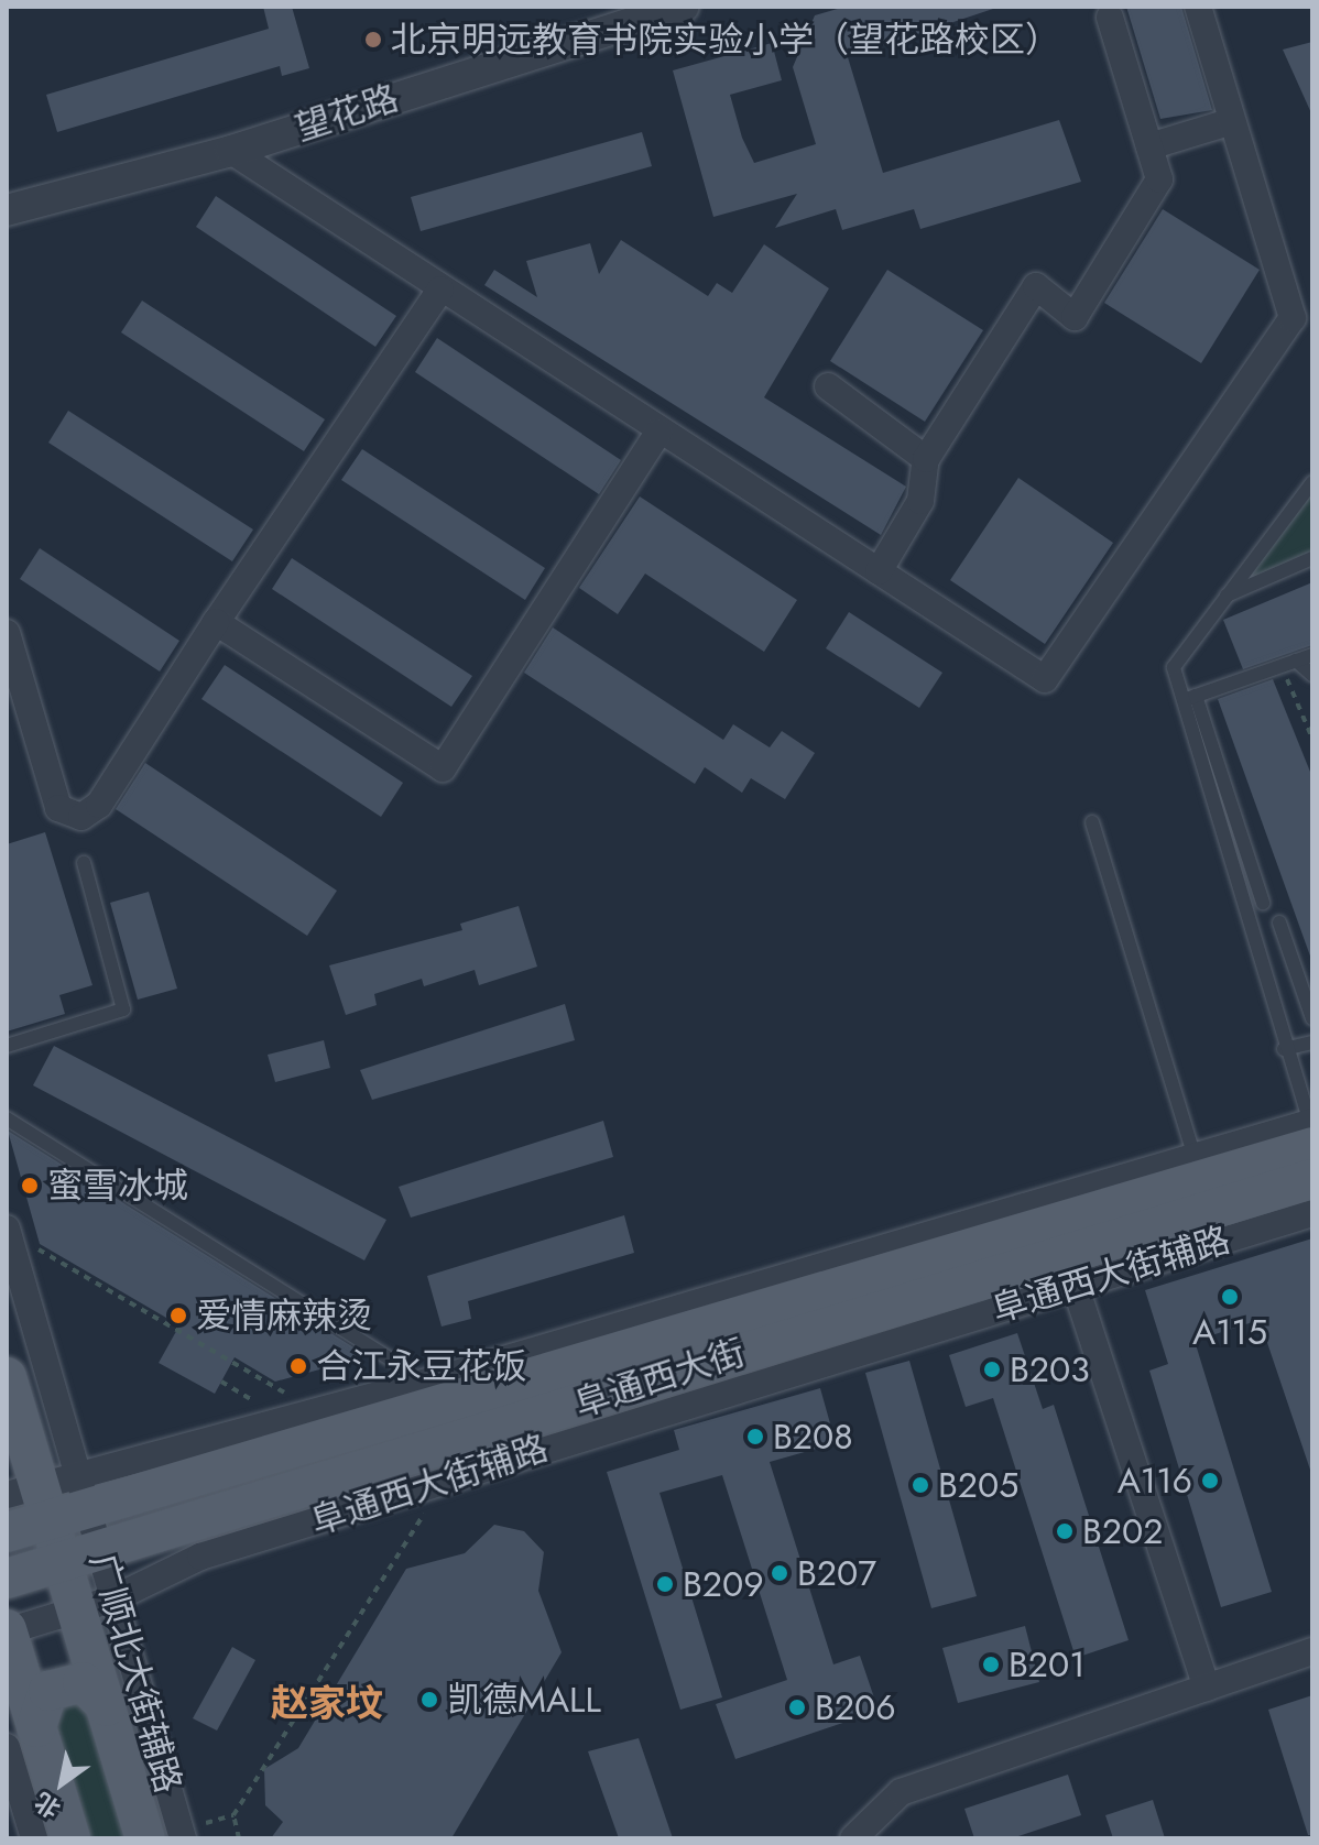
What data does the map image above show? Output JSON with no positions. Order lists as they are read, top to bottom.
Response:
{
  "streets": {
    "main road": ["阜通西大街"],
    "street": ["望花路", "阜通西大街辅路", "广顺北大街辅路"]
  },
  "crossings": [
    ["阜通西大街辅路", "阜通西大街"],
    ["阜通西大街辅路", "广顺北大街辅路"],
    ["阜通西大街", "广顺北大街辅路"]
  ],
  "districts": ["赵家坟"],
  "places": [
    "北京明远教育书院实验小学（望花路校区）",
    "蜜雪冰城",
    "A115",
    "爱情麻辣烫",
    "合江永豆花饭",
    "B203",
    "B208",
    "A116",
    "B205",
    "B202",
    "B207",
    "B209",
    "B201",
    "凯德MALL",
    "B206"
  ],
  "north": "bottom left"
}
